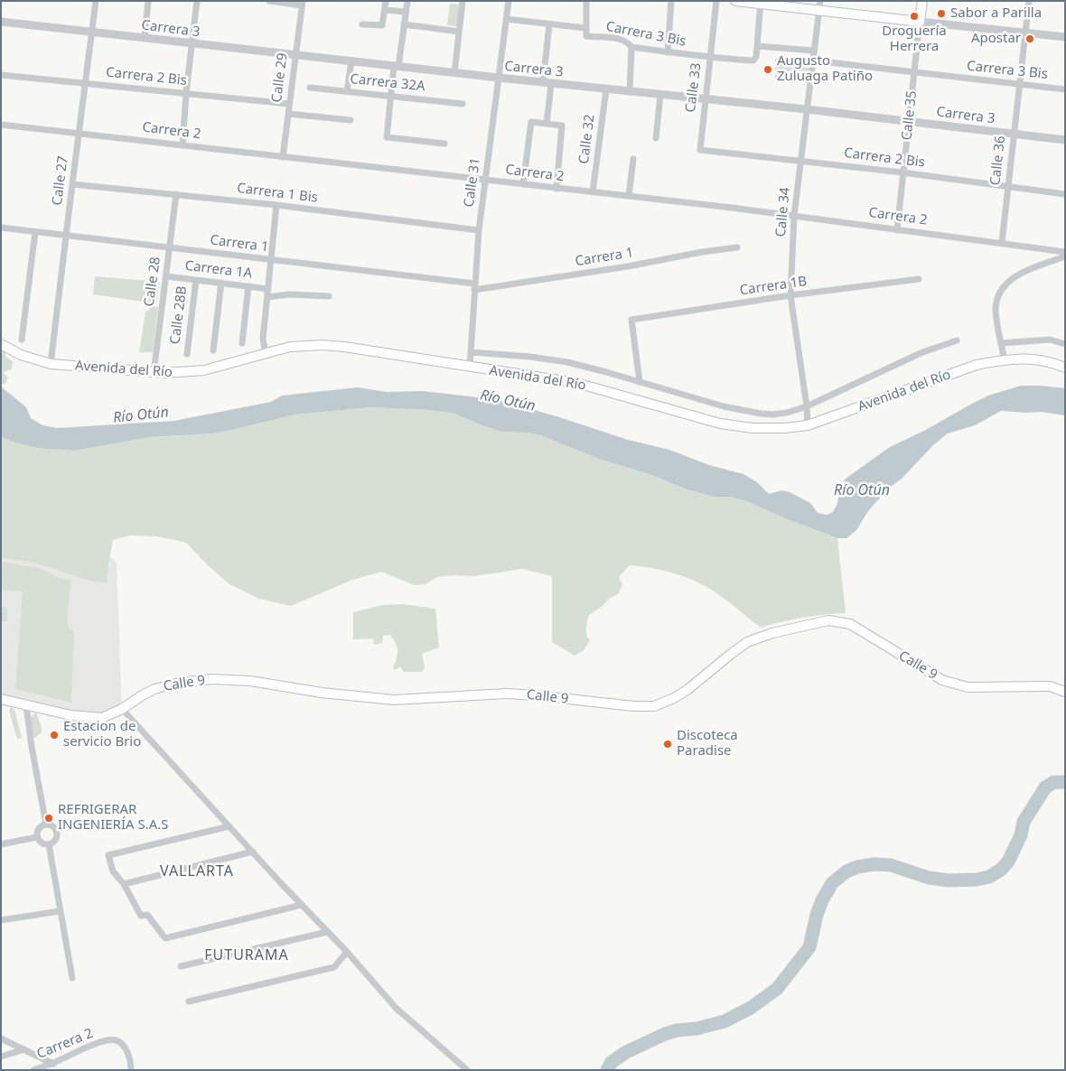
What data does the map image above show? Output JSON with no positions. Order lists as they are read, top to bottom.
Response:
{
  "streets": {
    "main road": ["Calle 35", "Avenida del Río", "Calle 9"],
    "street": [
      "Carrera 3",
      "Carrera 3 Bis",
      "Carrera 2 Bis",
      "Calle 29",
      "Carrera 32A",
      "Calle 33",
      "Carrera 2",
      "Calle 32",
      "Calle 36",
      "Calle 27",
      "Calle 31",
      "Carrera 1 Bis",
      "Calle 34",
      "Carrera 1",
      "Carrera 1A",
      "Calle 28",
      "Carrera 1B",
      "Calle 28B"
    ]
  },
  "crossings": [
    ["Carrera 3", "Calle 29"],
    ["Carrera 3", "Calle 33"],
    ["Carrera 3", "Calle 35"],
    ["Carrera 3", "Calle 32"],
    ["Carrera 3", "Calle 36"],
    ["Carrera 3", "Calle 27"],
    ["Carrera 3", "Calle 31"],
    ["Carrera 3", "Calle 34"],
    ["Carrera 3 Bis", "Calle 33"],
    ["Carrera 3 Bis", "Calle 35"],
    ["Carrera 3 Bis", "Calle 36"],
    ["Carrera 3 Bis", "Calle 31"],
    ["Carrera 3 Bis", "Calle 34"],
    ["Carrera 2 Bis", "Calle 29"],
    ["Carrera 2 Bis", "Calle 33"],
    ["Carrera 2 Bis", "Calle 35"],
    ["Carrera 2 Bis", "Calle 36"],
    ["Carrera 2 Bis", "Calle 27"],
    ["Carrera 2 Bis", "Calle 34"],
    ["Calle 29", "Carrera 2"],
    ["Calle 35", "Carrera 2"],
    ["Carrera 2", "Calle 32"],
    ["Carrera 2", "Calle 36"],
    ["Carrera 2", "Calle 27"],
    ["Carrera 2", "Calle 31"],
    ["Carrera 2", "Calle 34"],
    ["Calle 27", "Carrera 1 Bis"],
    ["Calle 27", "Carrera 1"],
    ["Calle 27", "Avenida del Río"],
    ["Calle 31", "Carrera 1 Bis"],
    ["Calle 31", "Carrera 1"],
    ["Calle 31", "Avenida del Río"],
    ["Carrera 1 Bis", "Calle 28"],
    ["Calle 34", "Carrera 1B"],
    ["Calle 34", "Avenida del Río"],
    ["Carrera 1", "Calle 28"],
    ["Carrera 1A", "Calle 28"],
    ["Carrera 1A", "Calle 28B"],
    ["Calle 28", "Avenida del Río"]
  ],
  "districts": ["VALLARTA", "FUTURAMA"],
  "water": ["Río Otún"],
  "places": [
    "Sabor a Parilla",
    "Droguería Herrera",
    "Apostar",
    "Augusto Zuluaga Patiño",
    "Estacion de servicio Brio",
    "Discoteca Paradise",
    "REFRIGERAR INGENIERÍA S.A.S"
  ]
}
